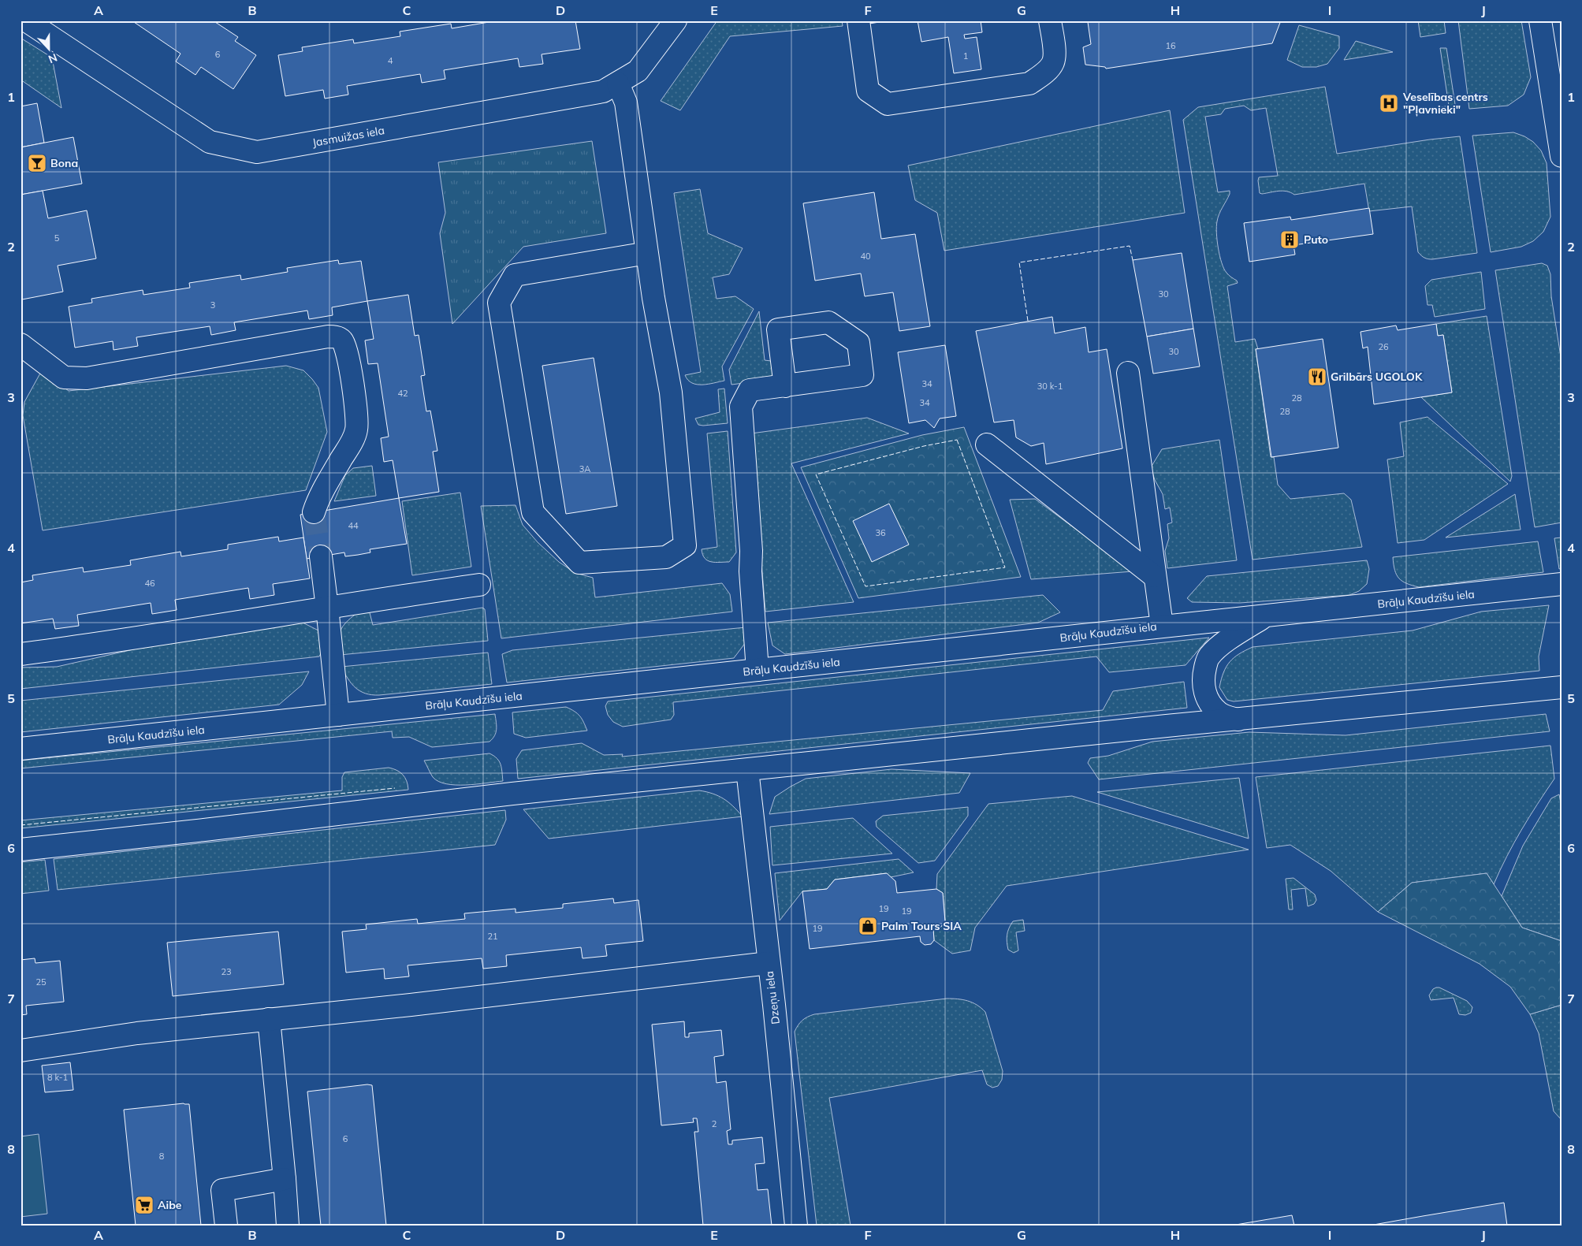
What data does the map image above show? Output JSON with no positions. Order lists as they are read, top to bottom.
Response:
{
  "streets": {
    "street": ["Jasmuižas iela", "Brāļu Kaudzīšu iela", "Dzeņu iela"]
  },
  "places": {
    "hospital": ["Veselības centrs \"Pļavnieki\""],
    "bar": ["Bona"],
    "building": ["Puto"],
    "restaurant": ["Grilbārs UGOLOK"],
    "shop": ["Palm Tours SIA"],
    "supermarket": ["Aibe"]
  },
  "house_numbers": [
    "16",
    "6",
    "1",
    "4",
    "5",
    "40",
    "30",
    "3",
    "26",
    "30",
    "34",
    "30 k-1",
    "42",
    "28",
    "34",
    "28",
    "3A",
    "44",
    "36",
    "46",
    "19",
    "19",
    "19",
    "21",
    "23",
    "25",
    "8 k-1",
    "2",
    "6",
    "8"
  ],
  "north": "bottom",
  "grid": {
    "columns": [
      "A",
      "B",
      "C",
      "D",
      "E",
      "F",
      "G",
      "H",
      "I",
      "J"
    ],
    "rows": [
      "1",
      "2",
      "3",
      "4",
      "5",
      "6",
      "7",
      "8"
    ]
  }
}
